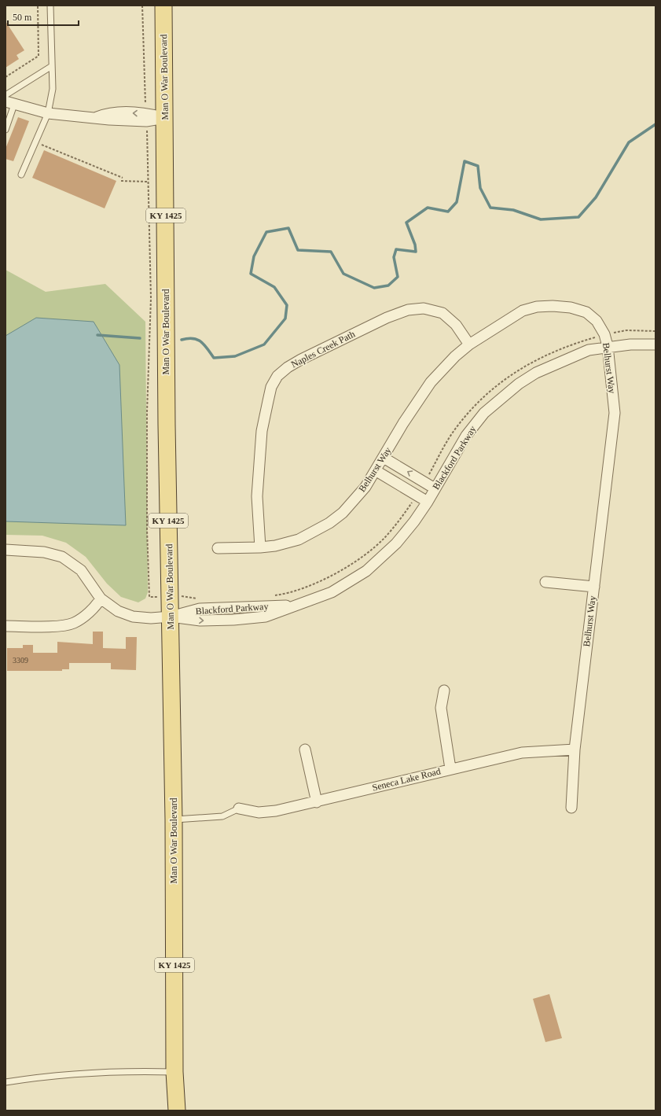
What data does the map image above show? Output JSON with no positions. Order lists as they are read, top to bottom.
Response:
{
  "streets": {
    "main road": ["Man O War Boulevard", "KY 1425"],
    "street": [
      "Naples Creek Path",
      "Belhurst Way",
      "Blackford Parkway",
      "Seneca Lake Road"
    ]
  },
  "crossings": [
    ["Man O War Boulevard", "Blackford Parkway"],
    ["Naples Creek Path", "Belhurst Way"],
    ["Belhurst Way", "Blackford Parkway"],
    ["Belhurst Way", "Seneca Lake Road"]
  ],
  "house_numbers": ["3309"],
  "scale_bar": "50 m"
}
